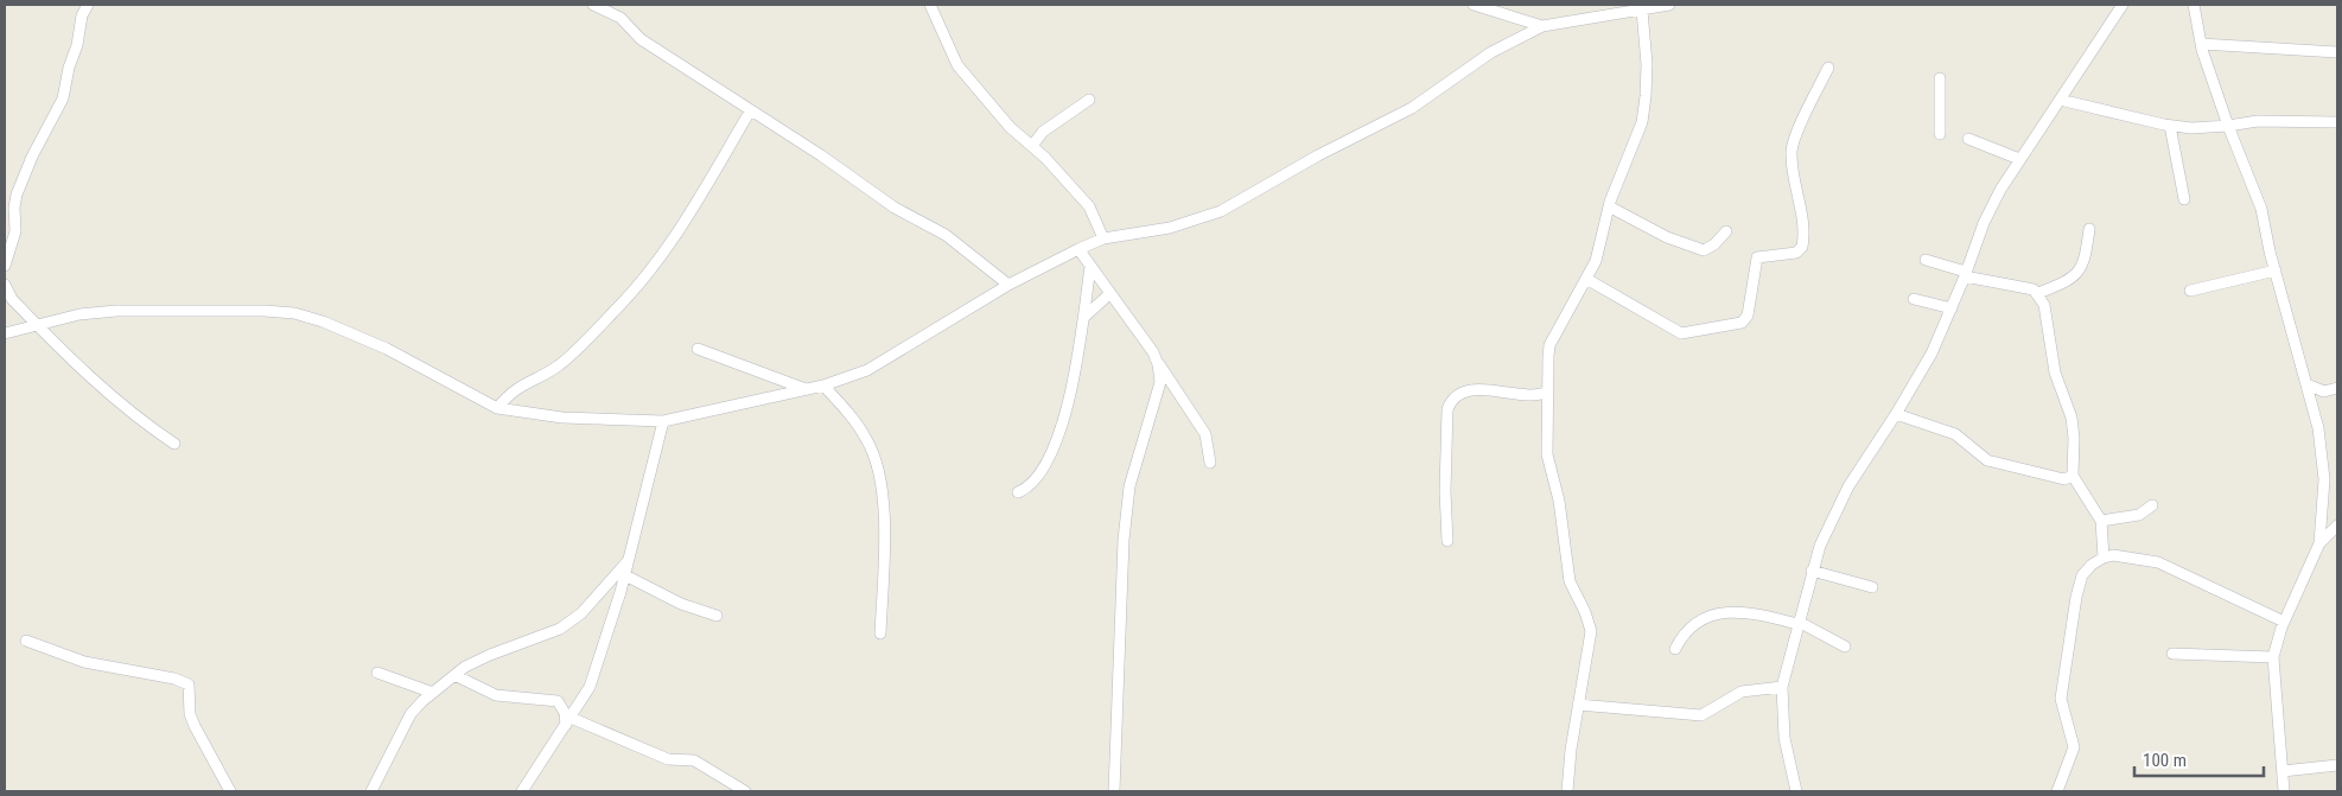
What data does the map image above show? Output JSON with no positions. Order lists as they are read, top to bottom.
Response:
{
  "scale_bar": "100 m"
}
